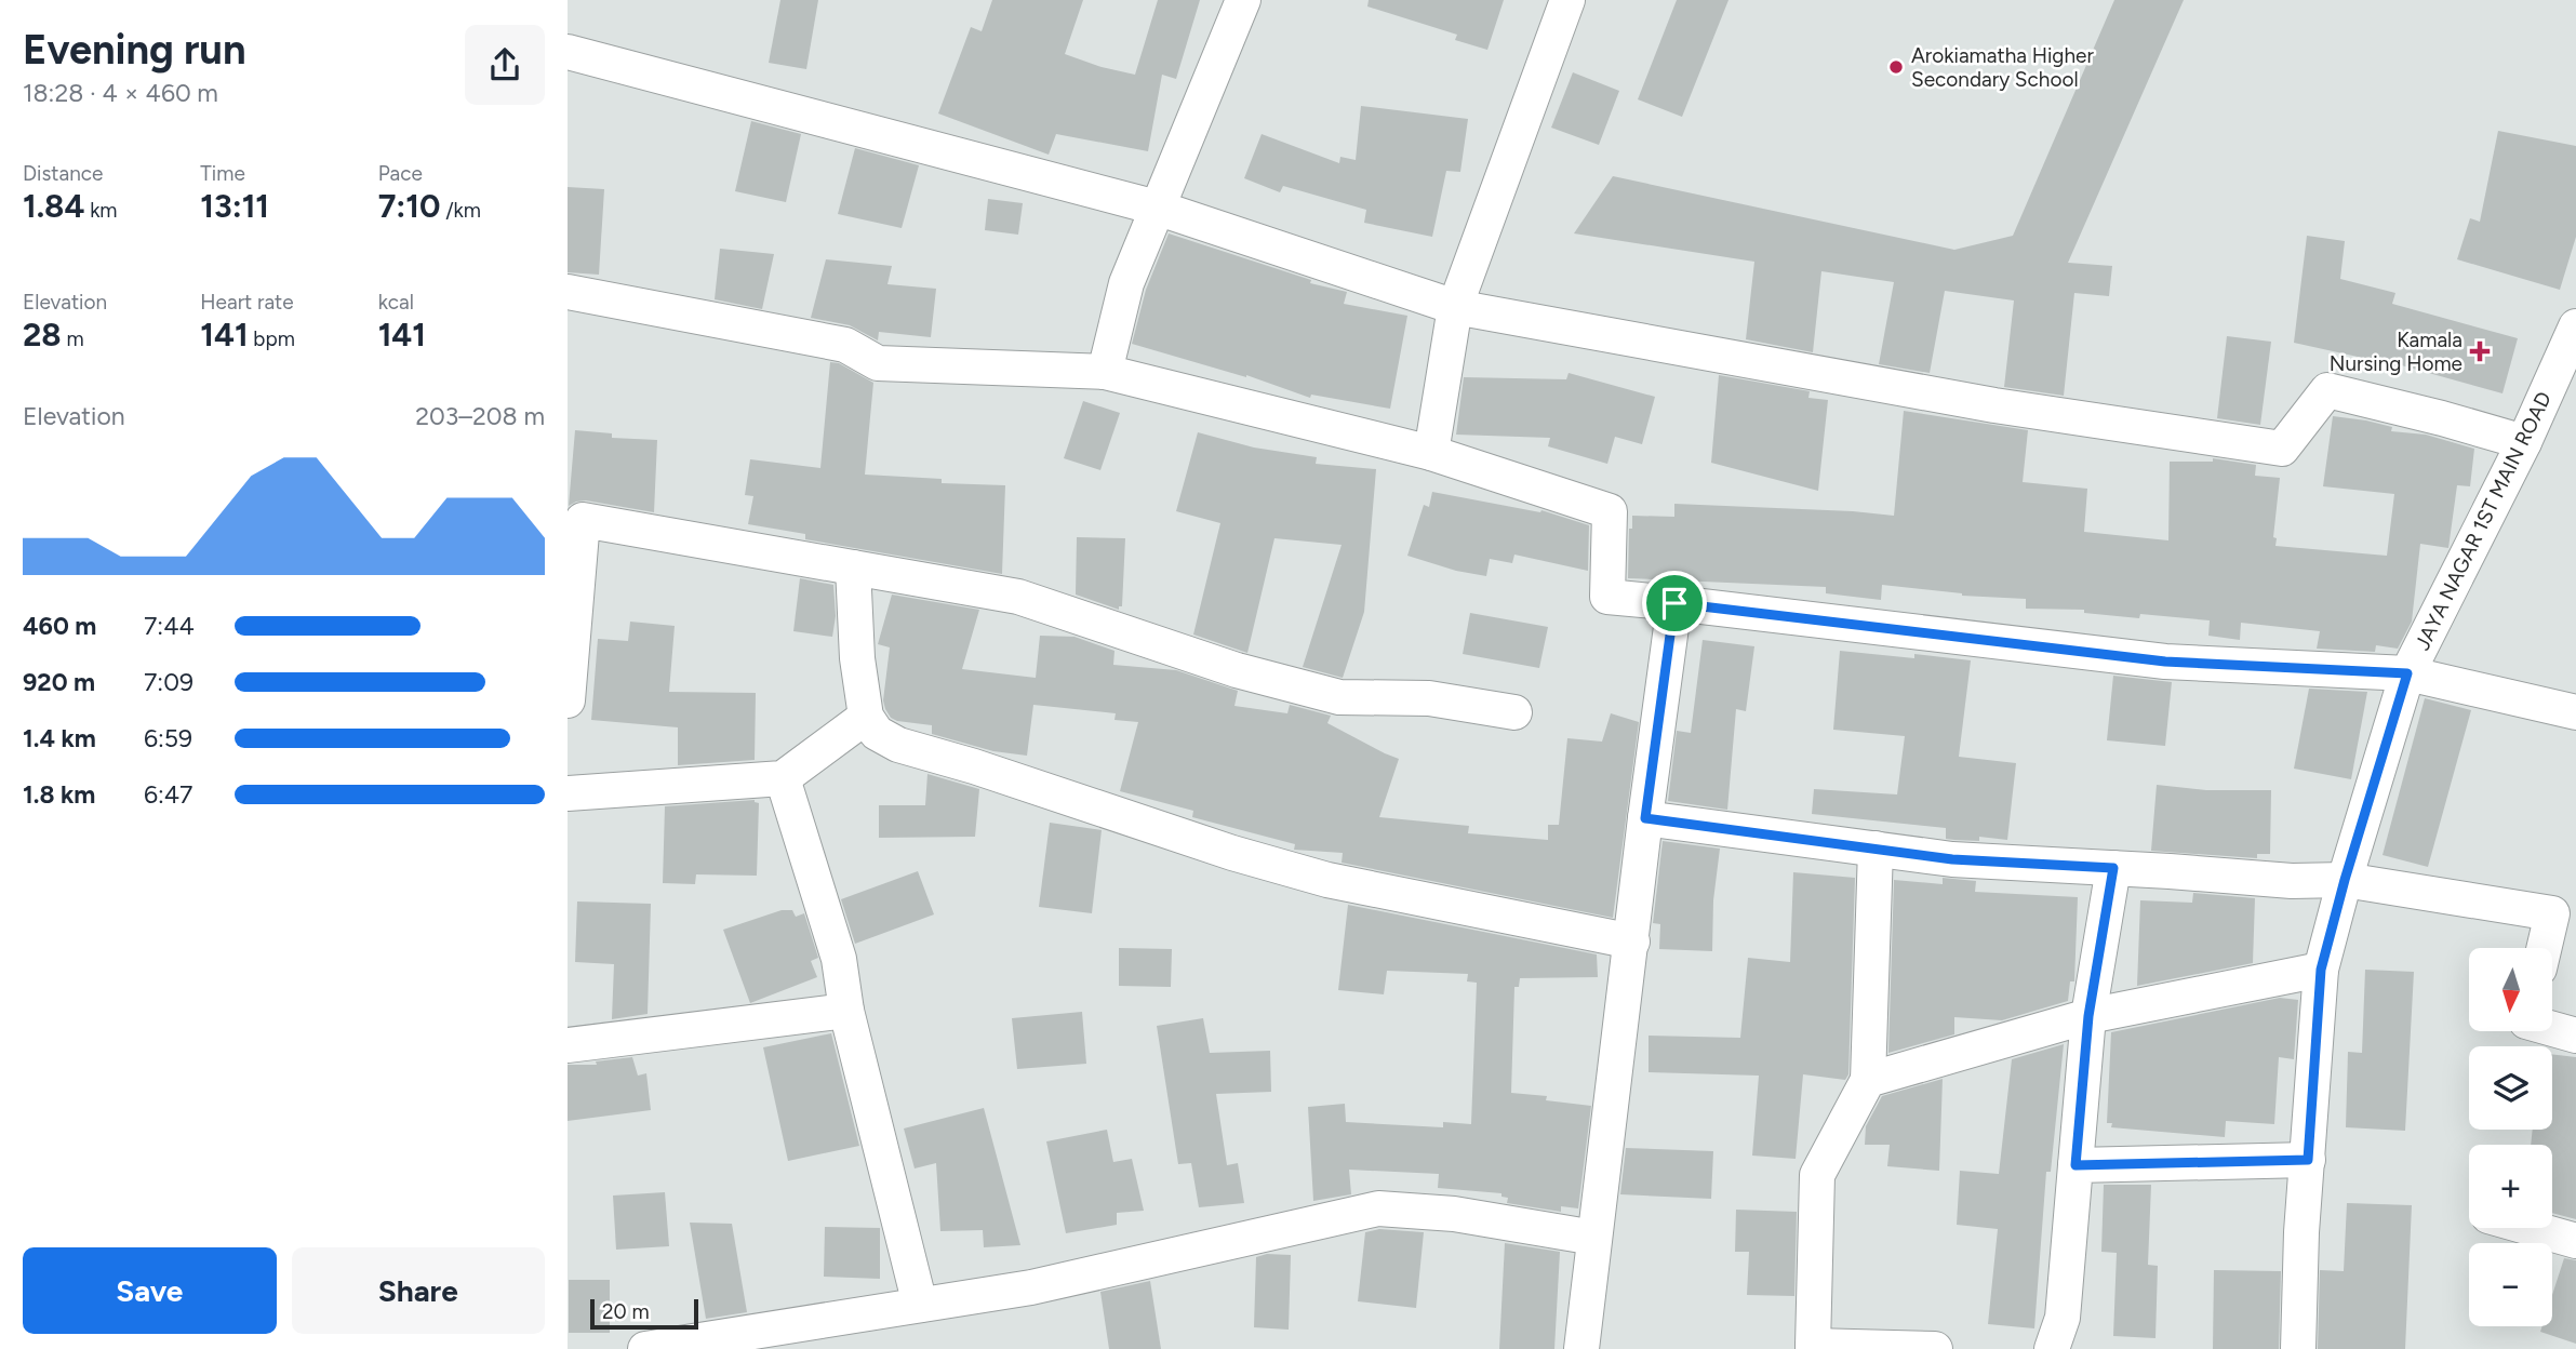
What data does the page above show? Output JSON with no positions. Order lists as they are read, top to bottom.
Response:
{
  "streets": {
    "street": ["JAYA NAGAR 1ST MAIN ROAD"]
  },
  "places": {
    "other": ["Arokiamatha Higher Secondary School"],
    "health": ["Kamala Nursing Home"]
  },
  "scale_bar": "20 m",
  "north": "bottom",
  "page": {
    "heading": ["Evening run", "18:28 · 4 × 460 m"],
    "stats": [
      ["Distance", "1.84 km"],
      ["Time", "13:11"],
      ["Pace", "7:10 /km"],
      ["Elevation", "28 m"],
      ["Heart rate", "141 bpm"],
      ["kcal", "141"]
    ],
    "chart": ["Elevation", "203–208 m"],
    "list": [
      {
        "name": "460 m",
        "note": "7:44"
      },
      {
        "name": "920 m",
        "note": "7:09"
      },
      {
        "name": "1.4 km",
        "note": "6:59"
      },
      {
        "name": "1.8 km",
        "note": "6:47"
      }
    ],
    "map_buttons": ["+", "−"],
    "buttons": ["Save", "Share"],
    "scale": "20 m"
  }
}
